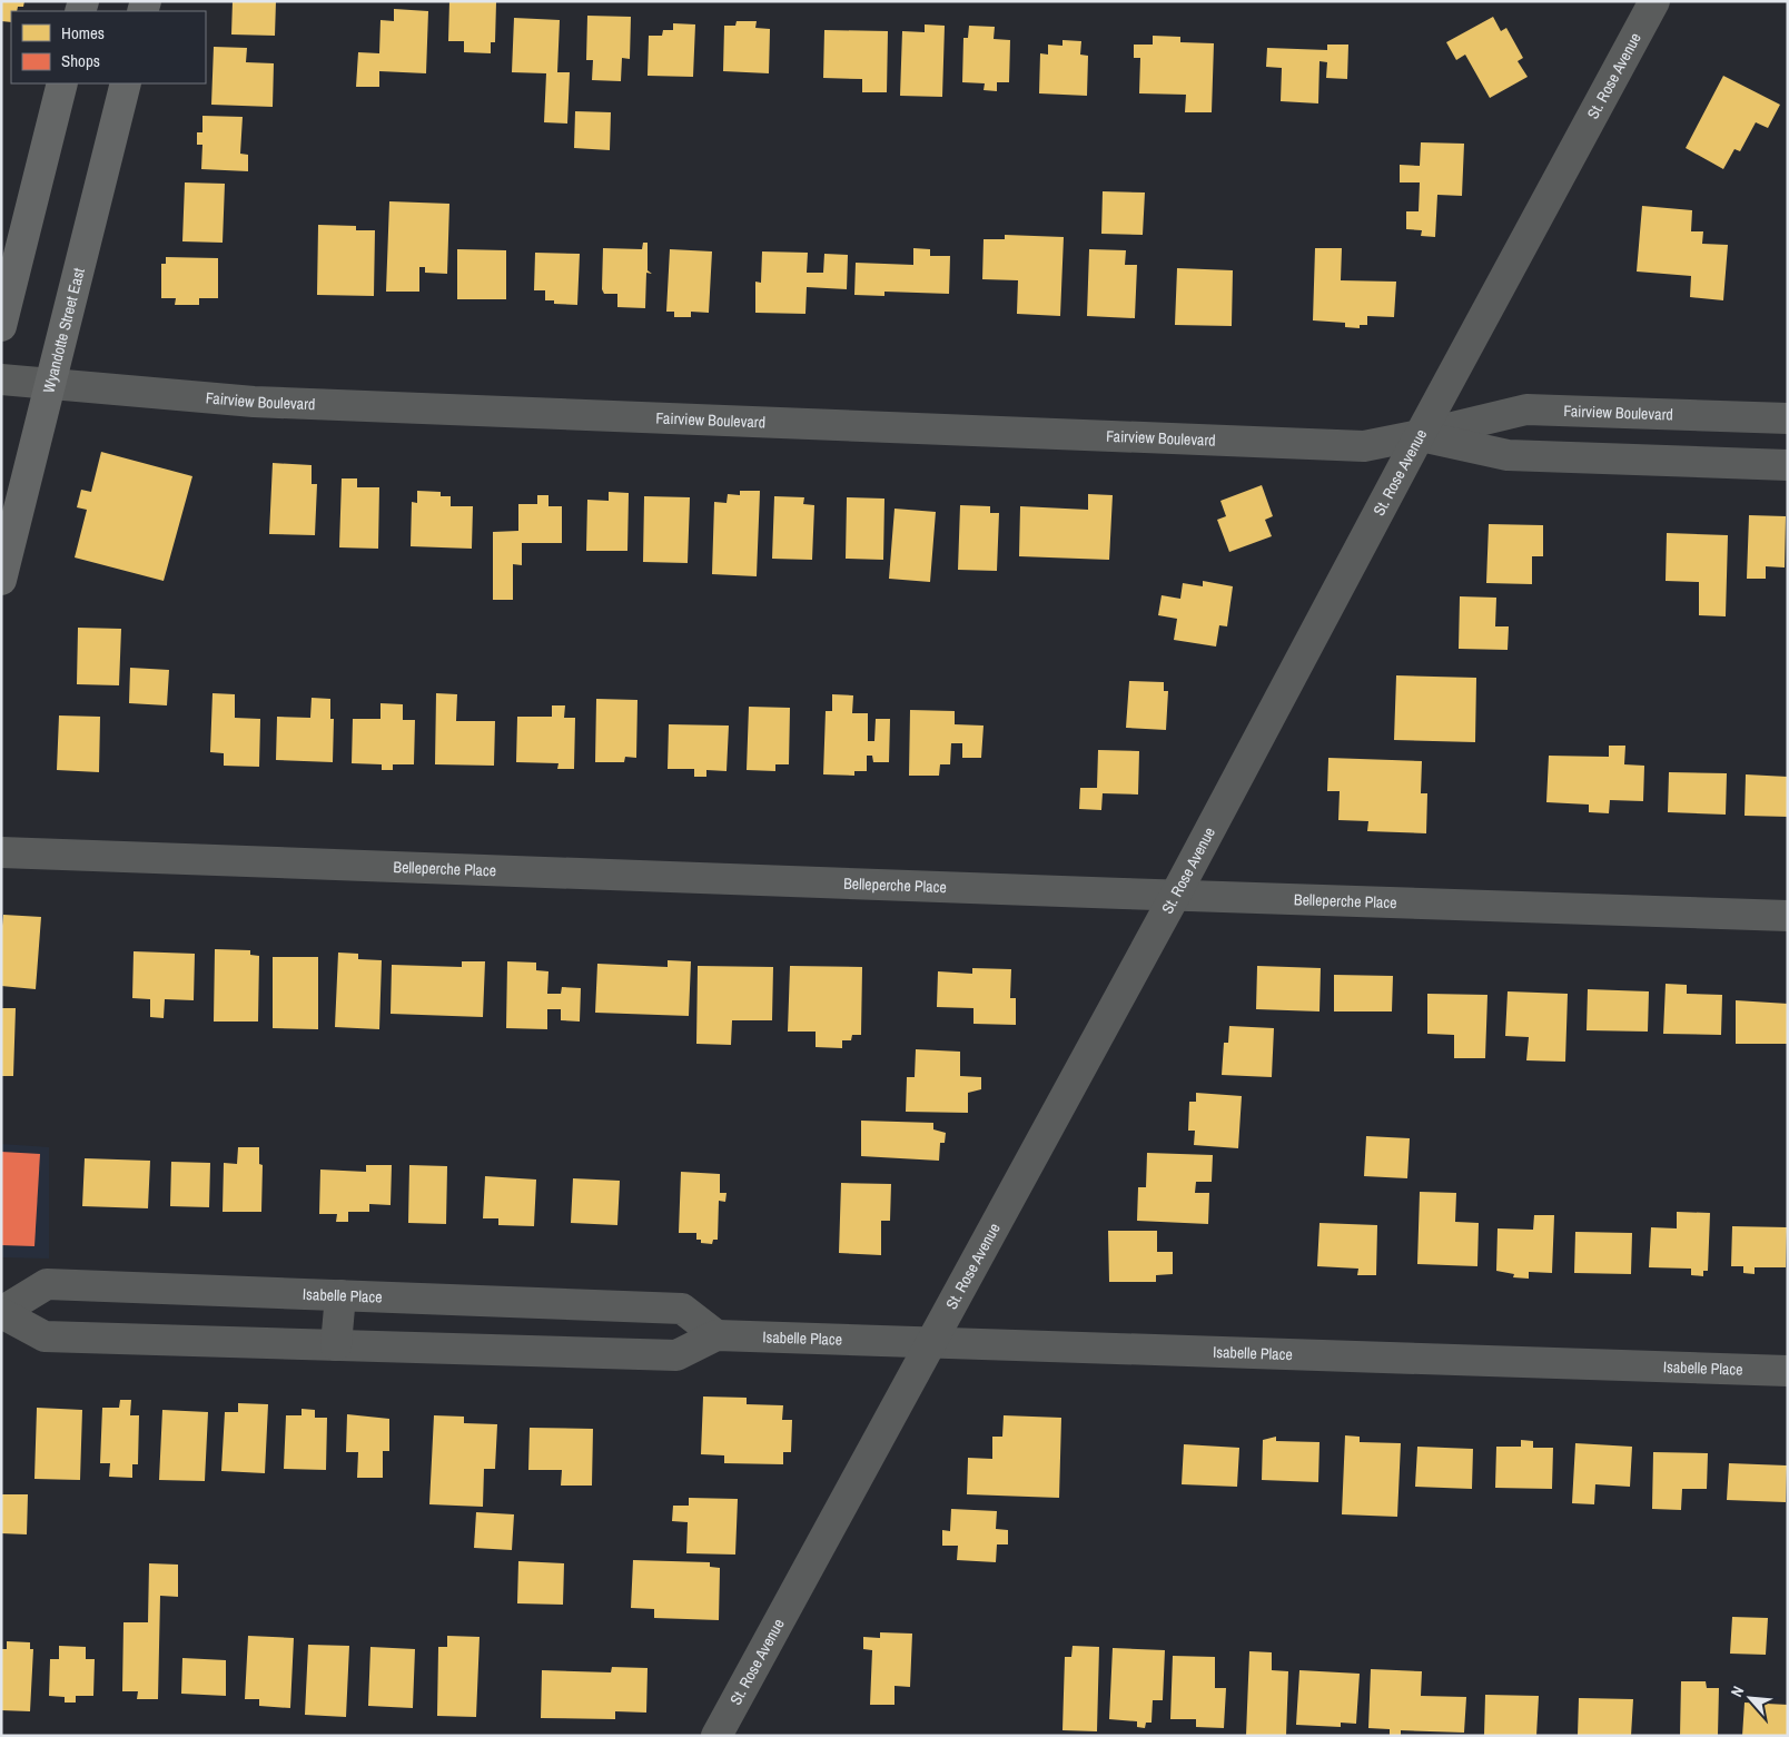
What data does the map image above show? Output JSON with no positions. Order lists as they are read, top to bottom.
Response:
{
  "streets": {
    "main road": ["Wyandotte Street East"],
    "street": [
      "St. Rose Avenue",
      "Fairview Boulevard",
      "Belleperche Place",
      "Isabelle Place"
    ]
  },
  "crossings": [
    ["St. Rose Avenue", "Fairview Boulevard"],
    ["St. Rose Avenue", "Belleperche Place"],
    ["St. Rose Avenue", "Isabelle Place"],
    ["Wyandotte Street East", "Fairview Boulevard"]
  ],
  "legend": ["Homes", "Shops"],
  "north": "top left"
}
